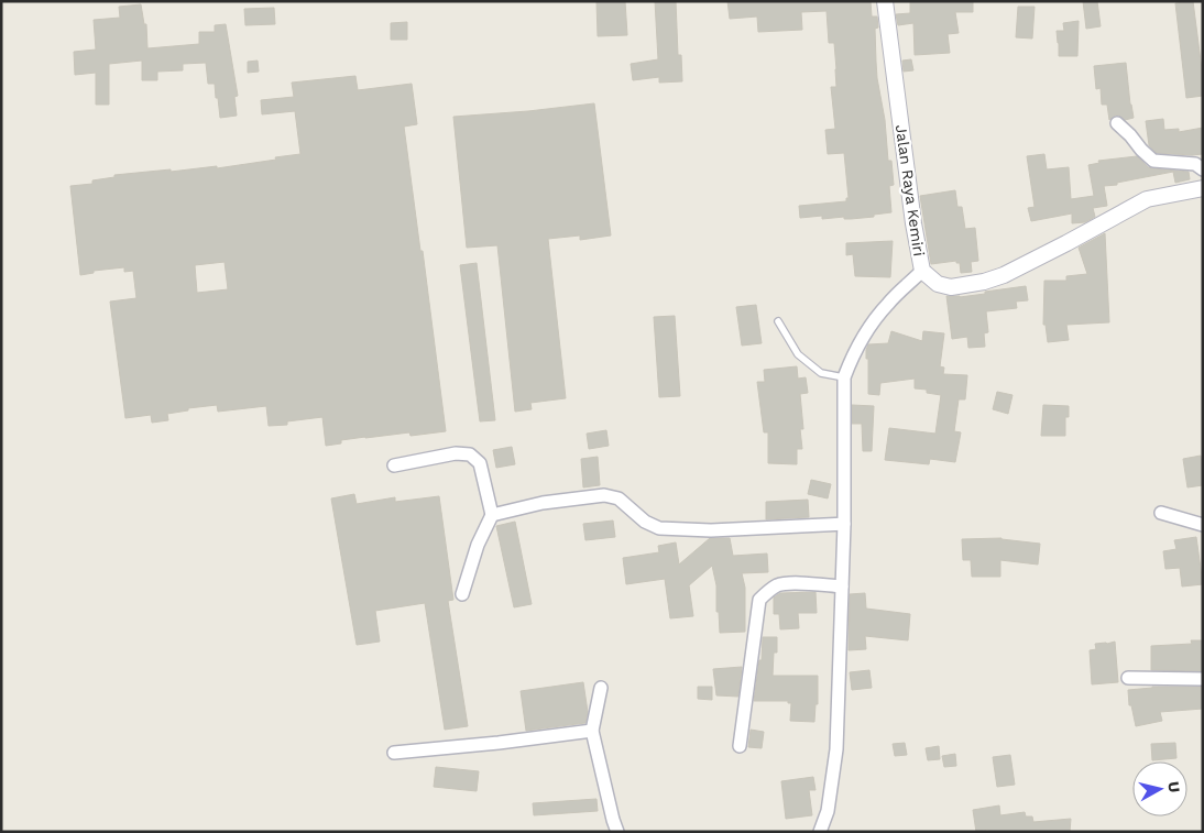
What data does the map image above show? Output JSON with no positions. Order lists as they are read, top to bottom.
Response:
{
  "streets": {
    "street": ["Jalan Raya Kemiri"]
  },
  "north": "right"
}
